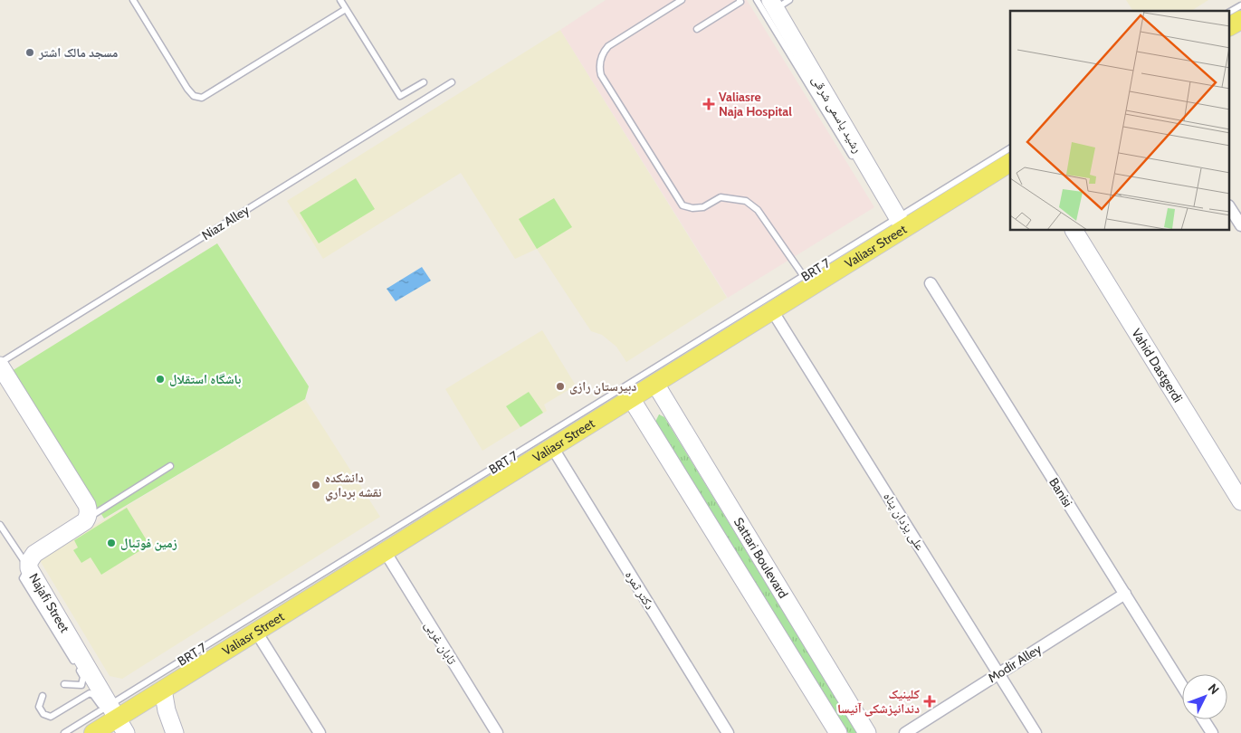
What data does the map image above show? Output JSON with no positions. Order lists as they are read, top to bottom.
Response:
{
  "streets": {
    "main road": ["Valiasr Street"],
    "street": [
      "رشید یاسمی شرقی",
      "Vahid Dastgerdi",
      "Banisi",
      "علی یزدان پناه",
      "Sattari Boulevard",
      "دکتر ثمره",
      "Najafi Street",
      "تابان غربی",
      "Modir Alley"
    ],
    "lane": ["Niaz Alley", "BRT 7"]
  },
  "crossings": [
    ["رشید یاسمی شرقی", "Valiasr Street"],
    ["Valiasr Street", "BRT 7"],
    ["Valiasr Street", "علی یزدان پناه"],
    ["Valiasr Street", "Sattari Boulevard"],
    ["Valiasr Street", "دکتر ثمره"],
    ["Valiasr Street", "Najafi Street"],
    ["Valiasr Street", "تابان غربی"],
    ["BRT 7", "Najafi Street"],
    ["Banisi", "Modir Alley"],
    ["علی یزدان پناه", "Modir Alley"]
  ],
  "places": {
    "other": [
      "مسجد مالک اشتر",
      "باشگاه استقلال",
      "دبیرستان رازی",
      "دانشكده نقشه برداري",
      "زمین فوتبال"
    ],
    "health": ["Valiasre Naja Hospital", "کلینیک دندانپزشکی آنیسا"]
  },
  "north": "top right"
}
